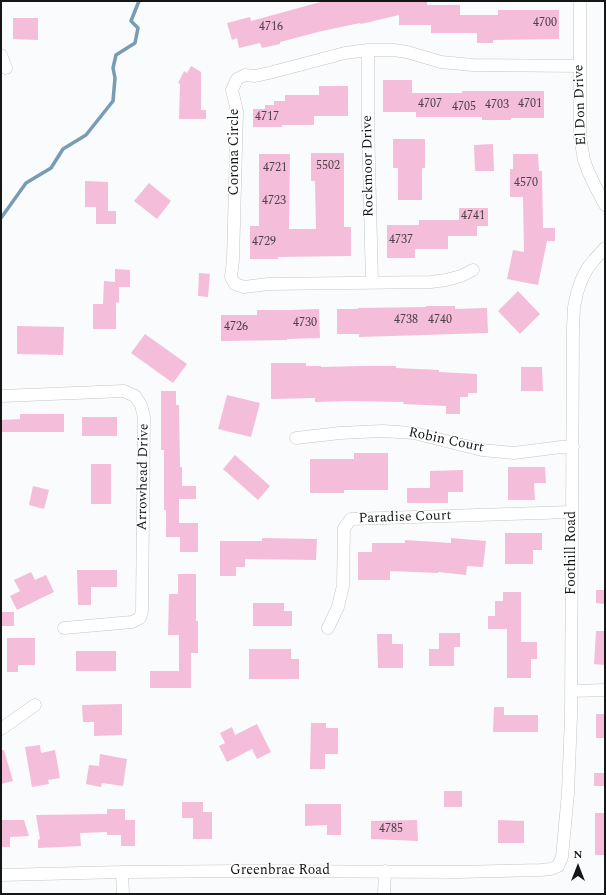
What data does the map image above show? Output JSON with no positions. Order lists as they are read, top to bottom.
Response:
{
  "streets": {
    "street": [
      "El Don Drive",
      "Corona Circle",
      "Rockmoor Drive",
      "Robin Court",
      "Arrowhead Drive",
      "Paradise Court",
      "Foothill Road",
      "Greenbrae Road"
    ]
  },
  "crossings": [
    ["El Don Drive", "Corona Circle"],
    ["Corona Circle", "Rockmoor Drive"],
    ["Robin Court", "Foothill Road"],
    ["Paradise Court", "Foothill Road"],
    ["Foothill Road", "Greenbrae Road"]
  ],
  "house_numbers": [
    "4700",
    "4716",
    "4707",
    "4701",
    "4703",
    "4705",
    "4717",
    "5502",
    "4721",
    "4570",
    "4723",
    "4741",
    "4737",
    "4729",
    "4738",
    "4740",
    "4730",
    "4726",
    "4785"
  ],
  "north": "top"
}
